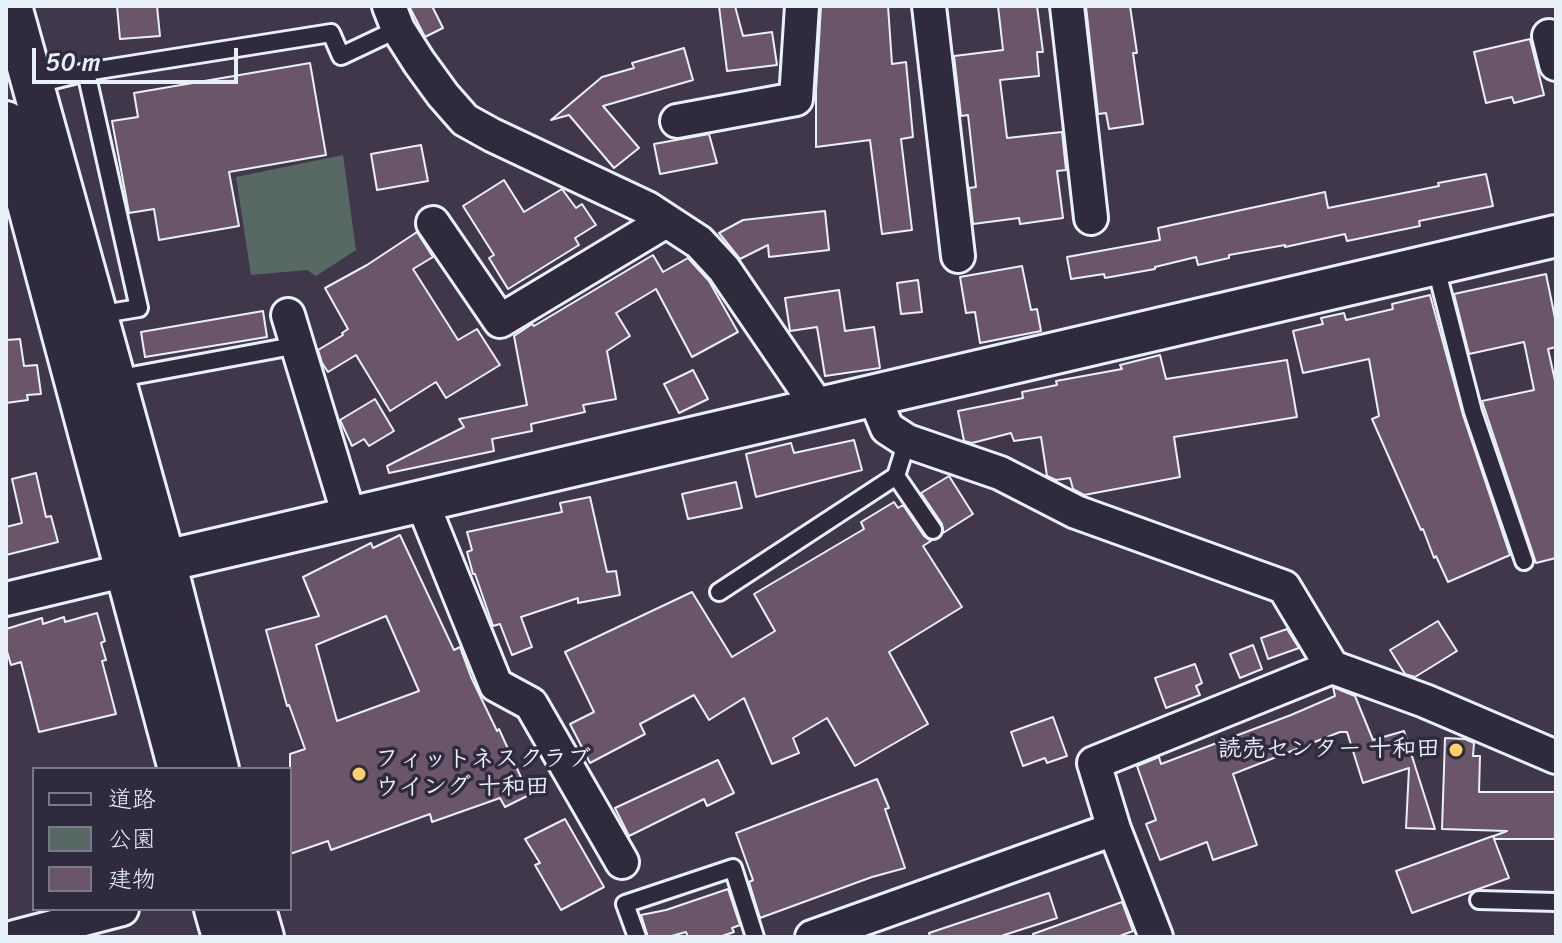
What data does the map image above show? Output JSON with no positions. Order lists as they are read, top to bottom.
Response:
{
  "places": ["読売センター 十和田", "フィットネスクラブ ウイング 十和田"],
  "legend": ["道路", "公園", "建物"],
  "scale_bar": "50 m"
}
